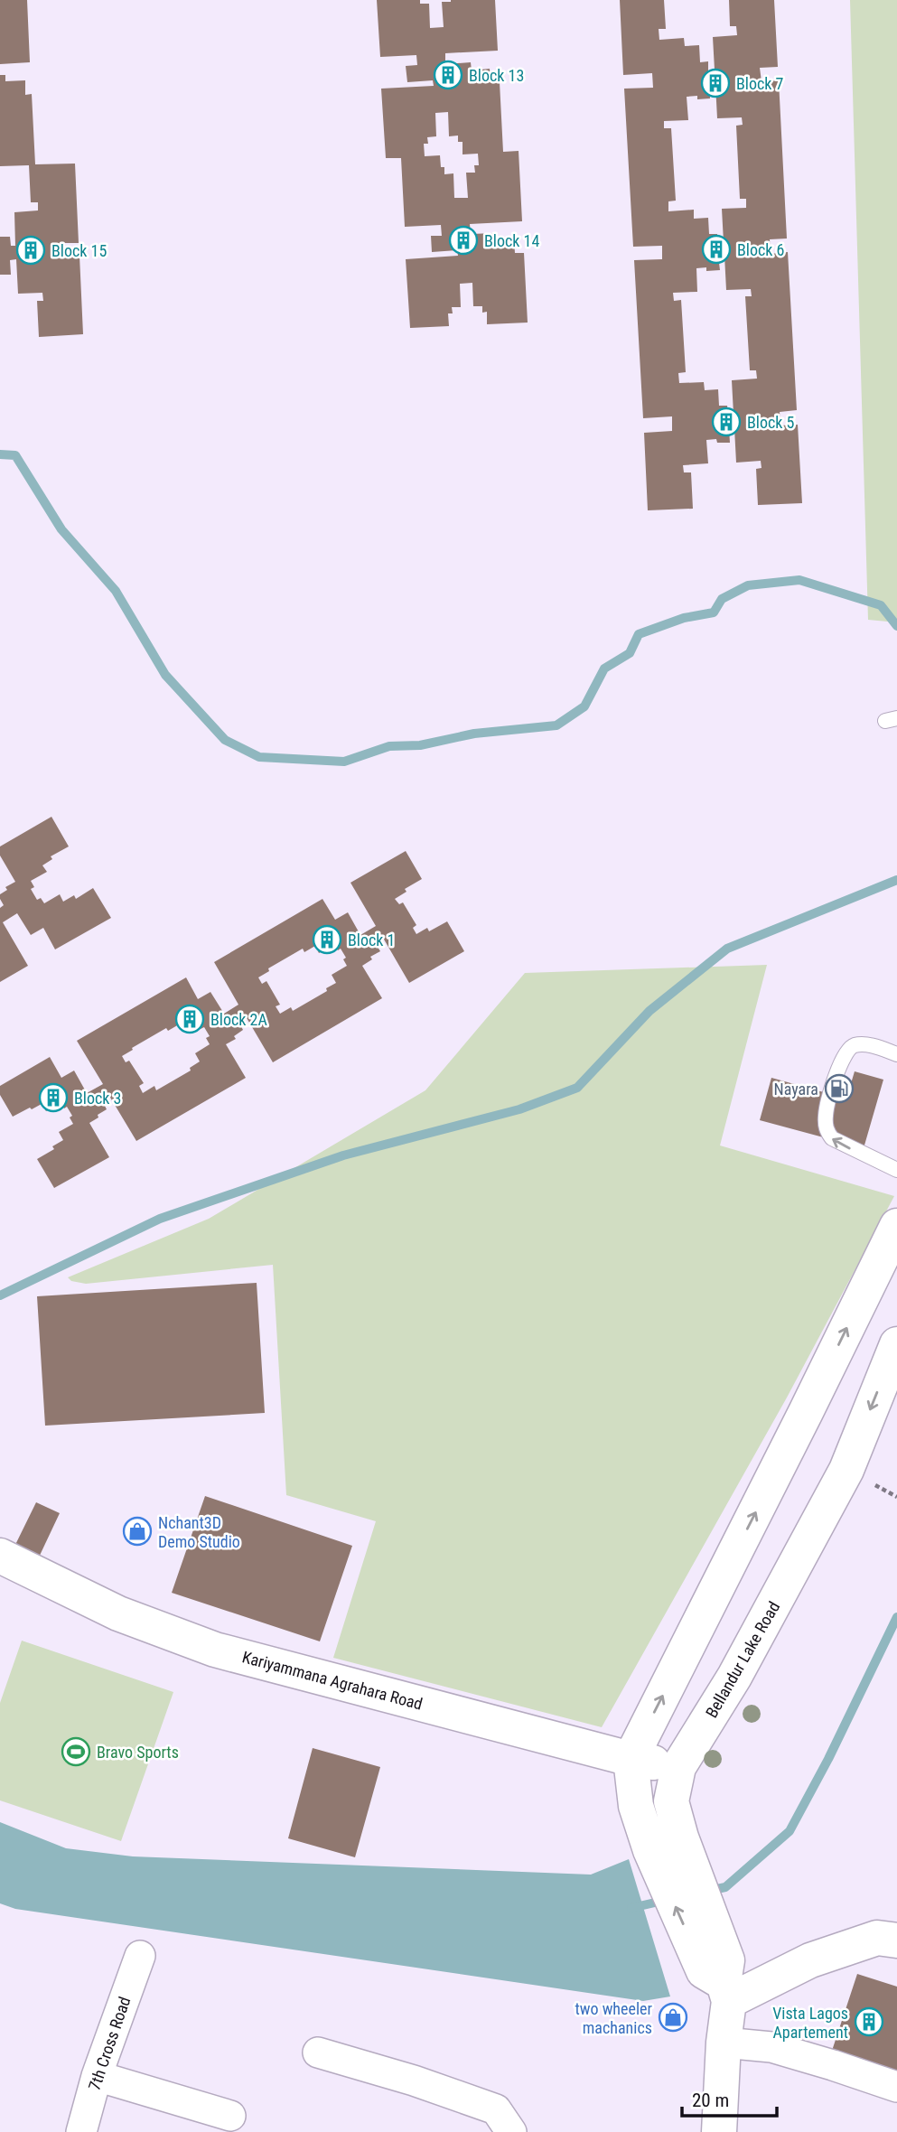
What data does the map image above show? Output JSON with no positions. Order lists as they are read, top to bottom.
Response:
{
  "streets": {
    "street": ["Bellandur Lake Road", "Kariyammana Agrahara Road", "7th Cross Road"]
  },
  "crossings": [
    ["Bellandur Lake Road", "Kariyammana Agrahara Road"]
  ],
  "places": {
    "building": [
      "Block 13",
      "Block 7",
      "Block 14",
      "Block 6",
      "Block 15",
      "Block 5",
      "Block 1",
      "Block 2A",
      "Block 3",
      "Vista Lagos Apartement"
    ],
    "fuel station": ["Nayara"],
    "shop": ["Nchant3D Demo Studio", "two wheeler machanics"],
    "sports": ["Bravo Sports"]
  },
  "scale_bar": "20 m"
}
